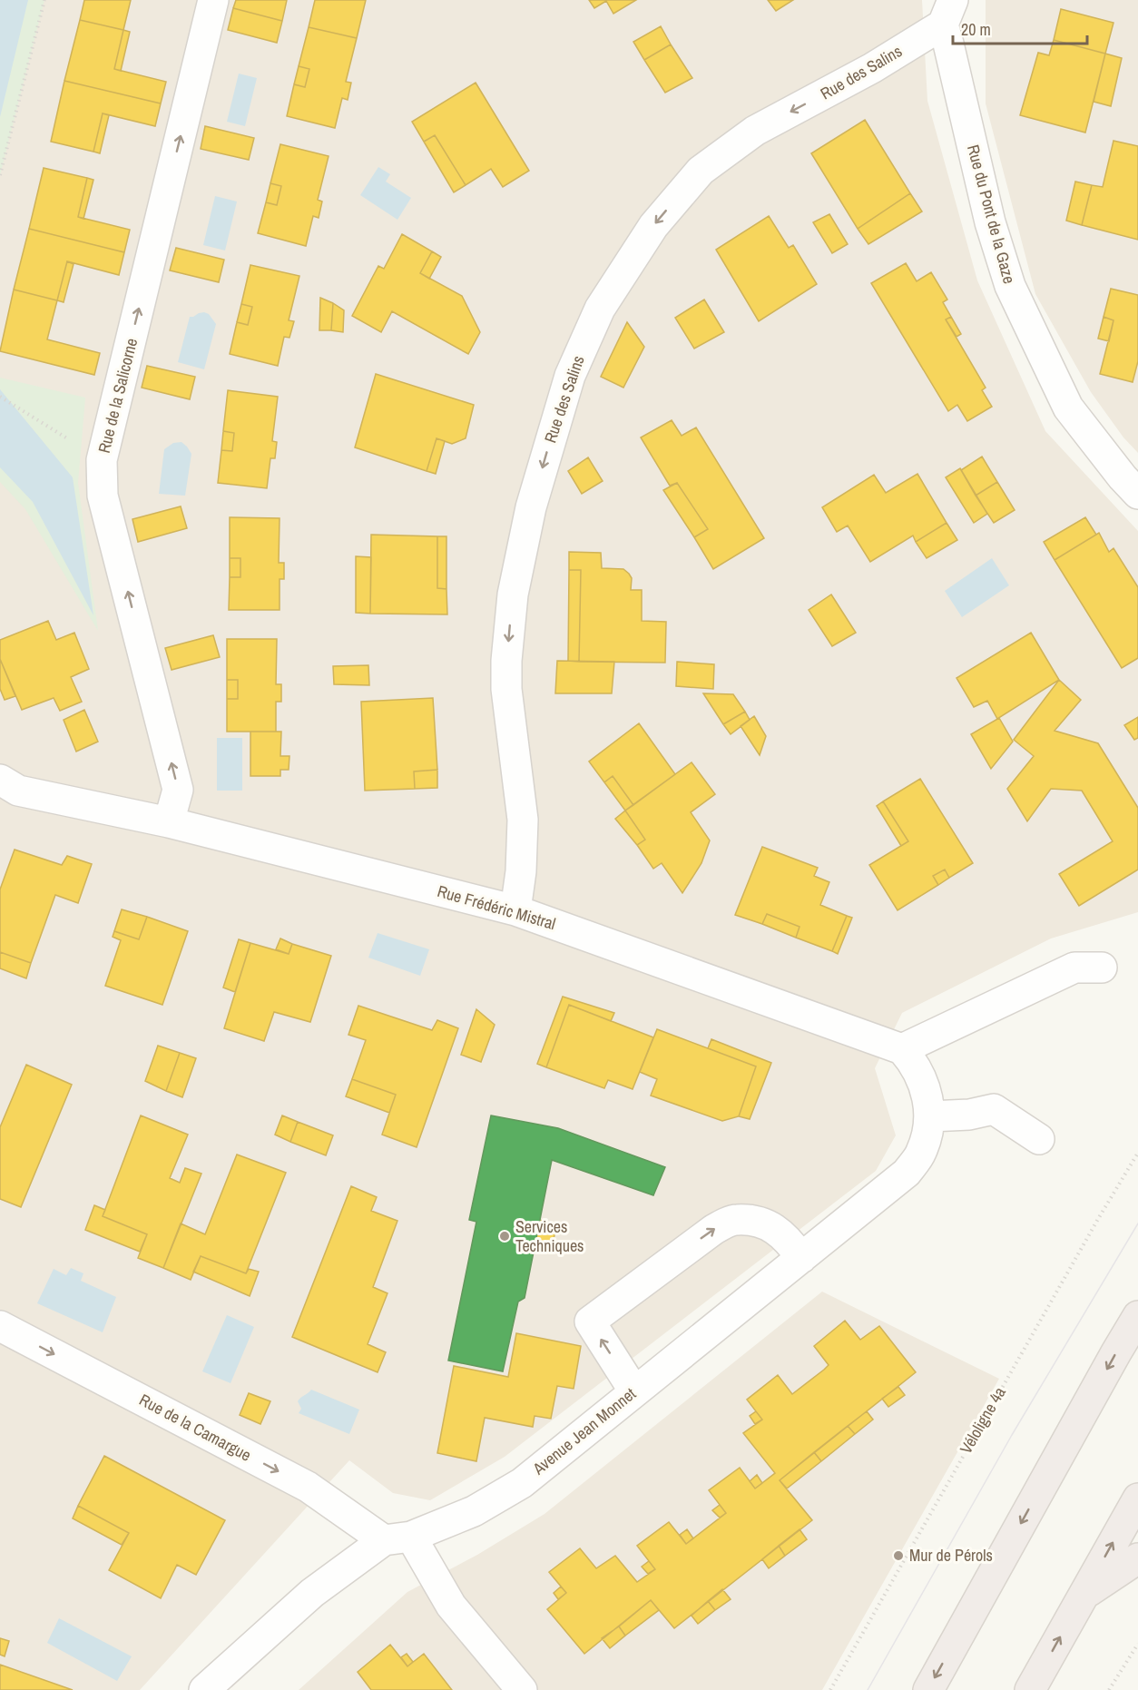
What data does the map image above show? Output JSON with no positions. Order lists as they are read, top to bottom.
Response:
{
  "streets": {
    "street": [
      "Rue des Salins",
      "Rue du Pont de la Gaze",
      "Rue de la Salicorne",
      "Rue Frédéric Mistral",
      "Rue de la Camargue",
      "Avenue Jean Monnet"
    ],
    "path": ["Véloligne 4a"]
  },
  "crossings": [
    ["Rue des Salins", "Rue du Pont de la Gaze"],
    ["Rue des Salins", "Rue Frédéric Mistral"],
    ["Rue de la Salicorne", "Rue Frédéric Mistral"],
    ["Rue de la Camargue", "Avenue Jean Monnet"]
  ],
  "one_way": ["Rue des Salins", "Rue de la Salicorne", "Rue de la Camargue"],
  "places": ["Services Techniques", "Mur de Pérols"],
  "scale_bar": "20 m"
}
